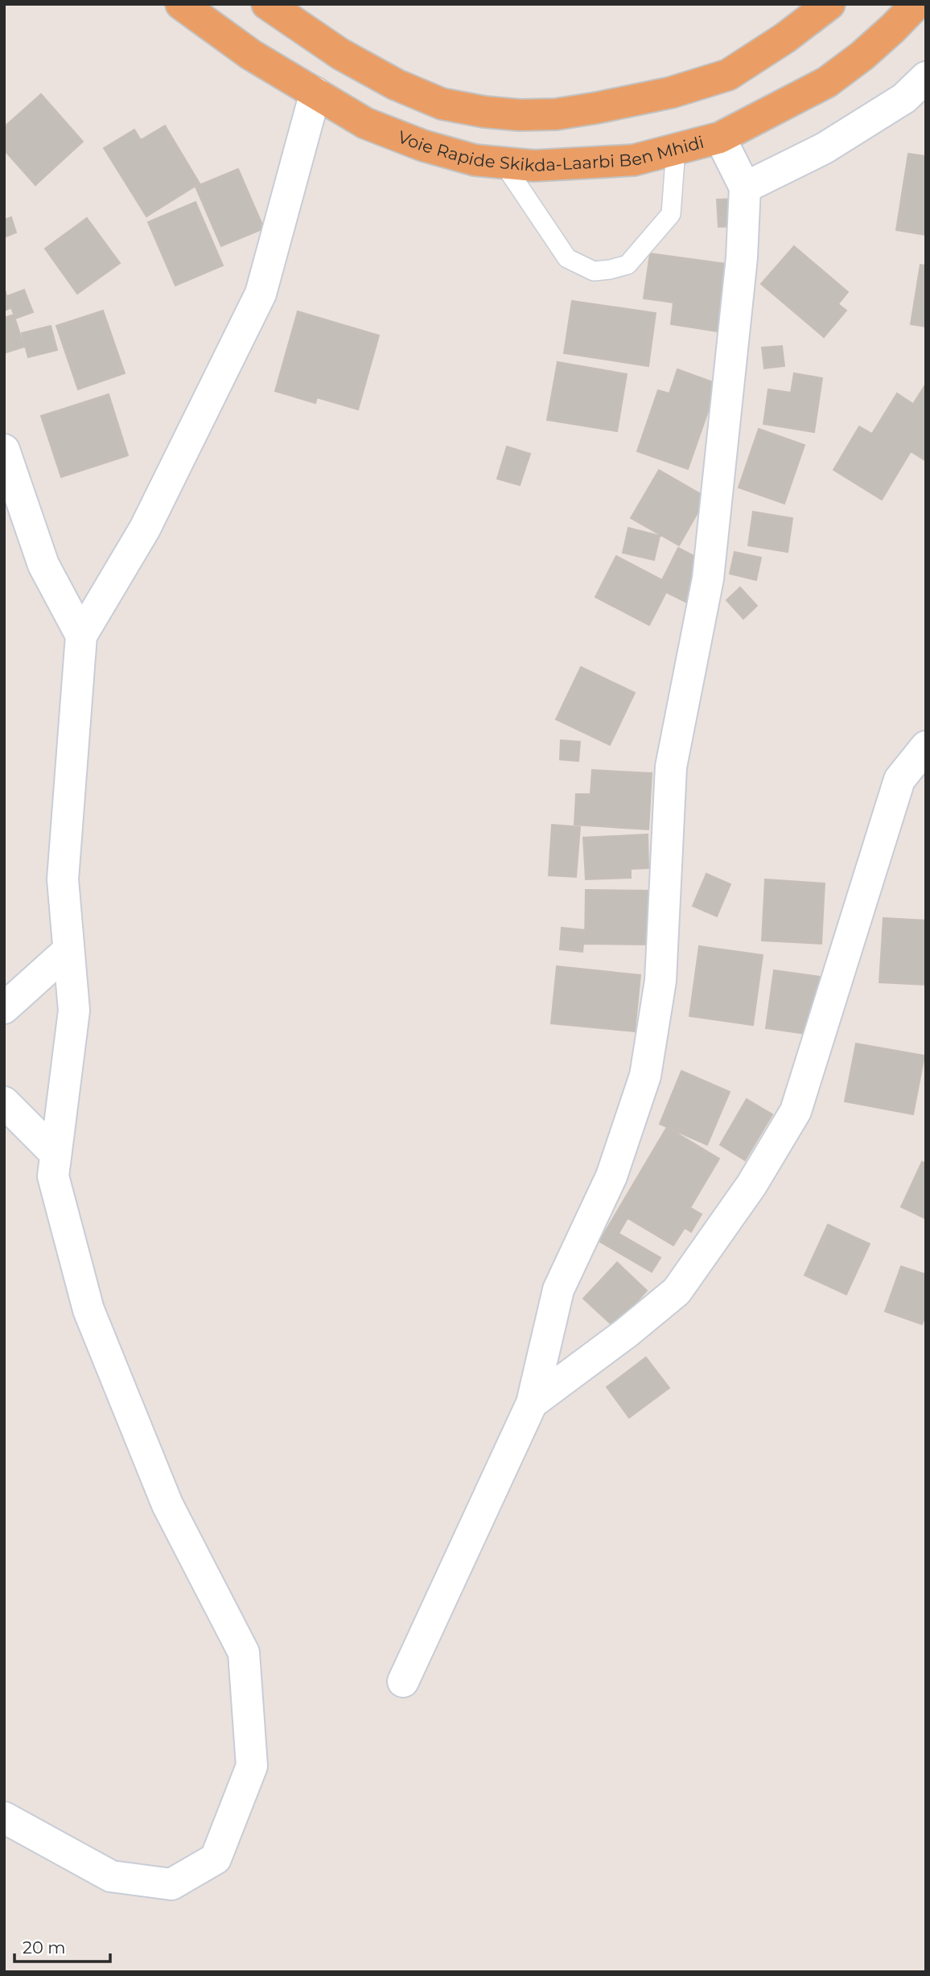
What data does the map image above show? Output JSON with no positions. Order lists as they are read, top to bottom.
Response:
{
  "streets": {
    "highway": ["Voie Rapide Skikda-Laarbi Ben Mhidi"]
  },
  "scale_bar": "20 m"
}
